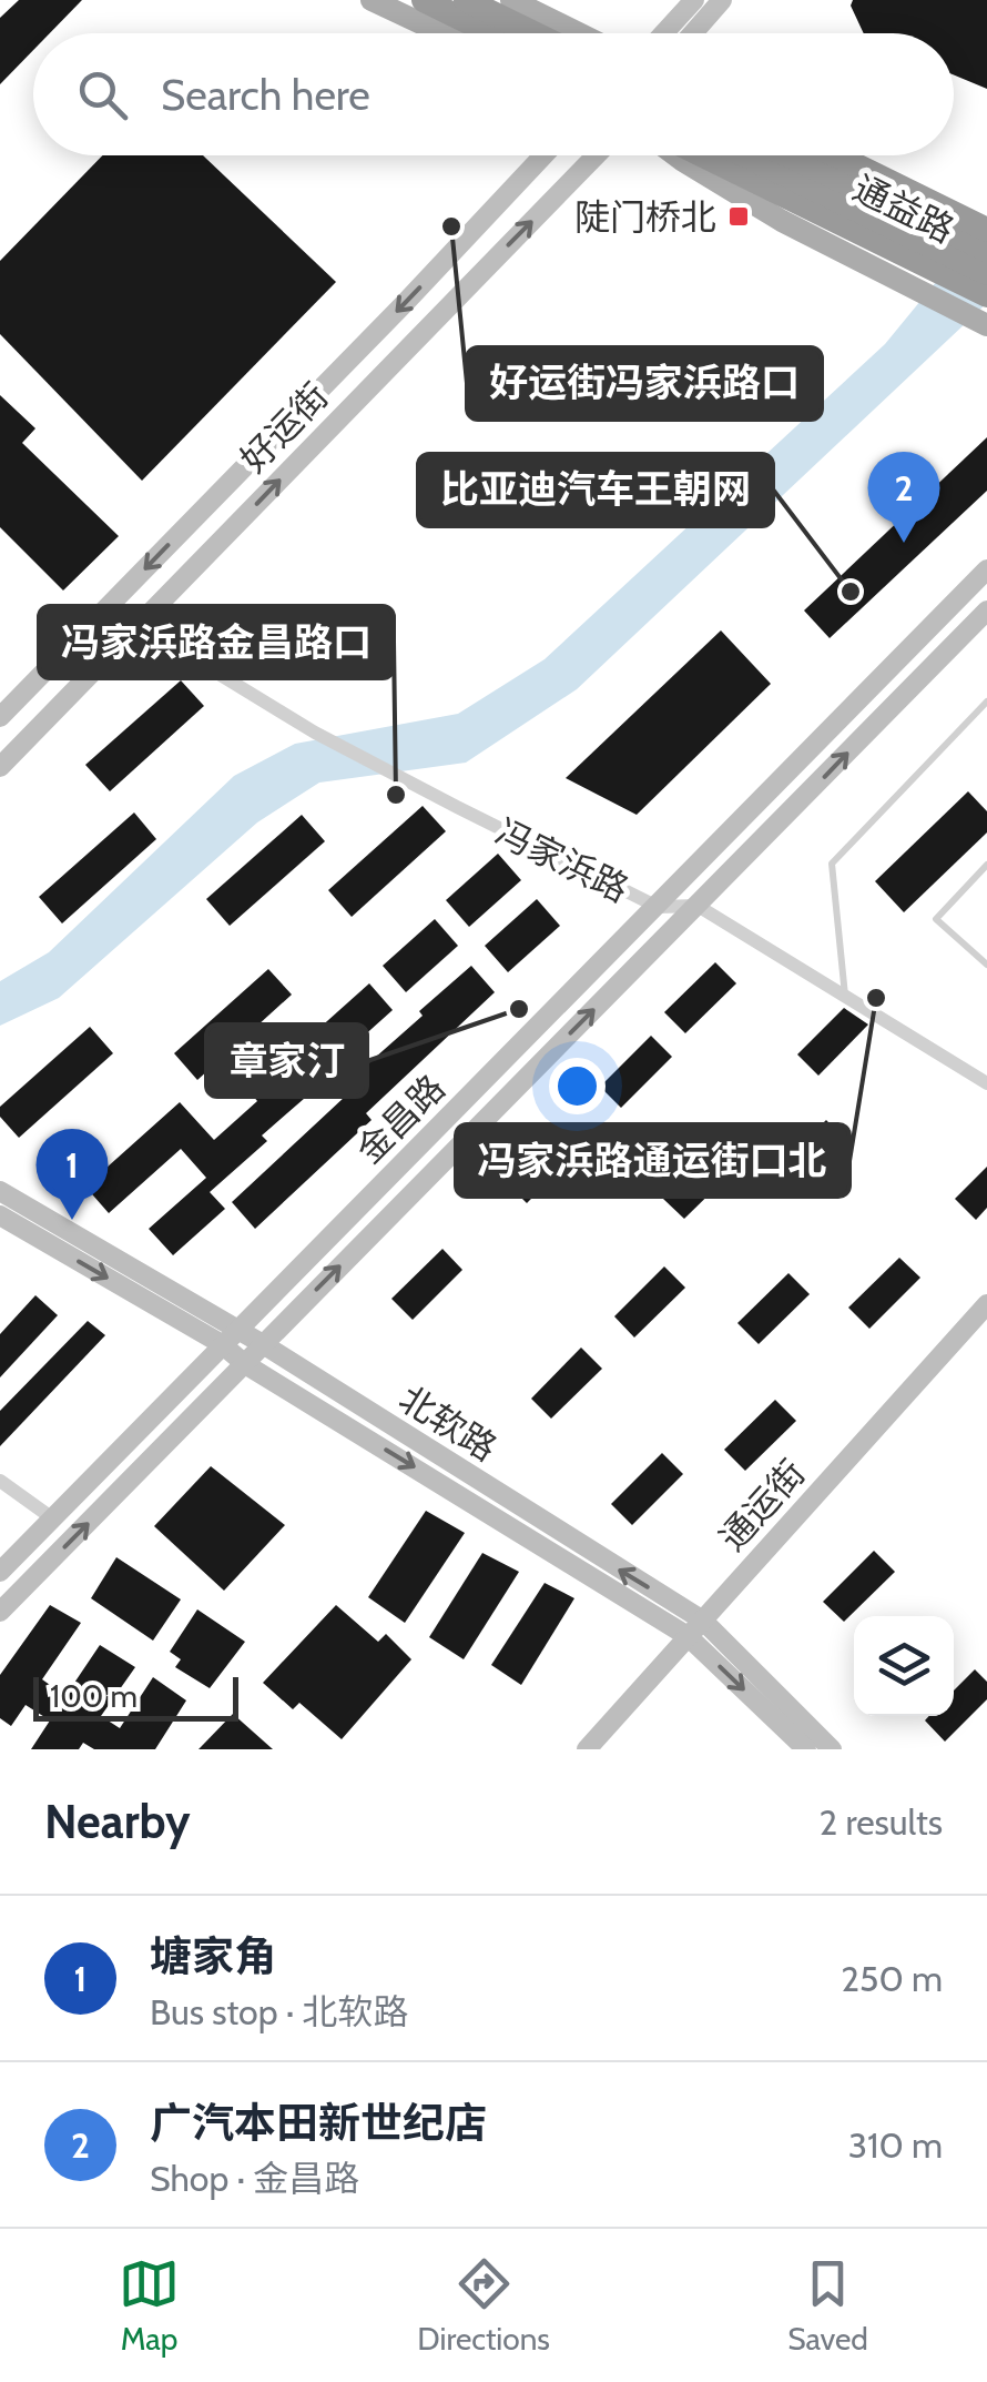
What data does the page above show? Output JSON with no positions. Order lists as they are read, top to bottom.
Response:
{
  "streets": {
    "main road": ["通益路"],
    "street": [
      "好运街",
      "冯家浜路",
      "金昌路",
      "北软路",
      "通运街"
    ]
  },
  "crossings": [
    ["好运街", "冯家浜路"],
    ["冯家浜路", "金昌路"],
    ["金昌路", "北软路"],
    ["北软路", "通运街"]
  ],
  "places": {
    "transit": ["陡门桥北"],
    "other": [
      "好运街冯家浜路口",
      "比亚迪汽车王朝网",
      "冯家浜路金昌路口",
      "冯家浜路通运街口北",
      "章家汀"
    ]
  },
  "scale_bar": "100 m",
  "page": {
    "search": "Search here",
    "pins": ["2", "1"],
    "scale": "100 m",
    "heading": ["Nearby", "2 results"],
    "list": [
      {
        "mark": "1",
        "name": "塘家角",
        "note": "Bus stop · 北软路",
        "value": "250 m"
      },
      {
        "mark": "2",
        "name": "广汽本田新世纪店",
        "note": "Shop · 金昌路",
        "value": "310 m"
      }
    ],
    "nav": ["Map", "Directions", "Saved"]
  }
}
